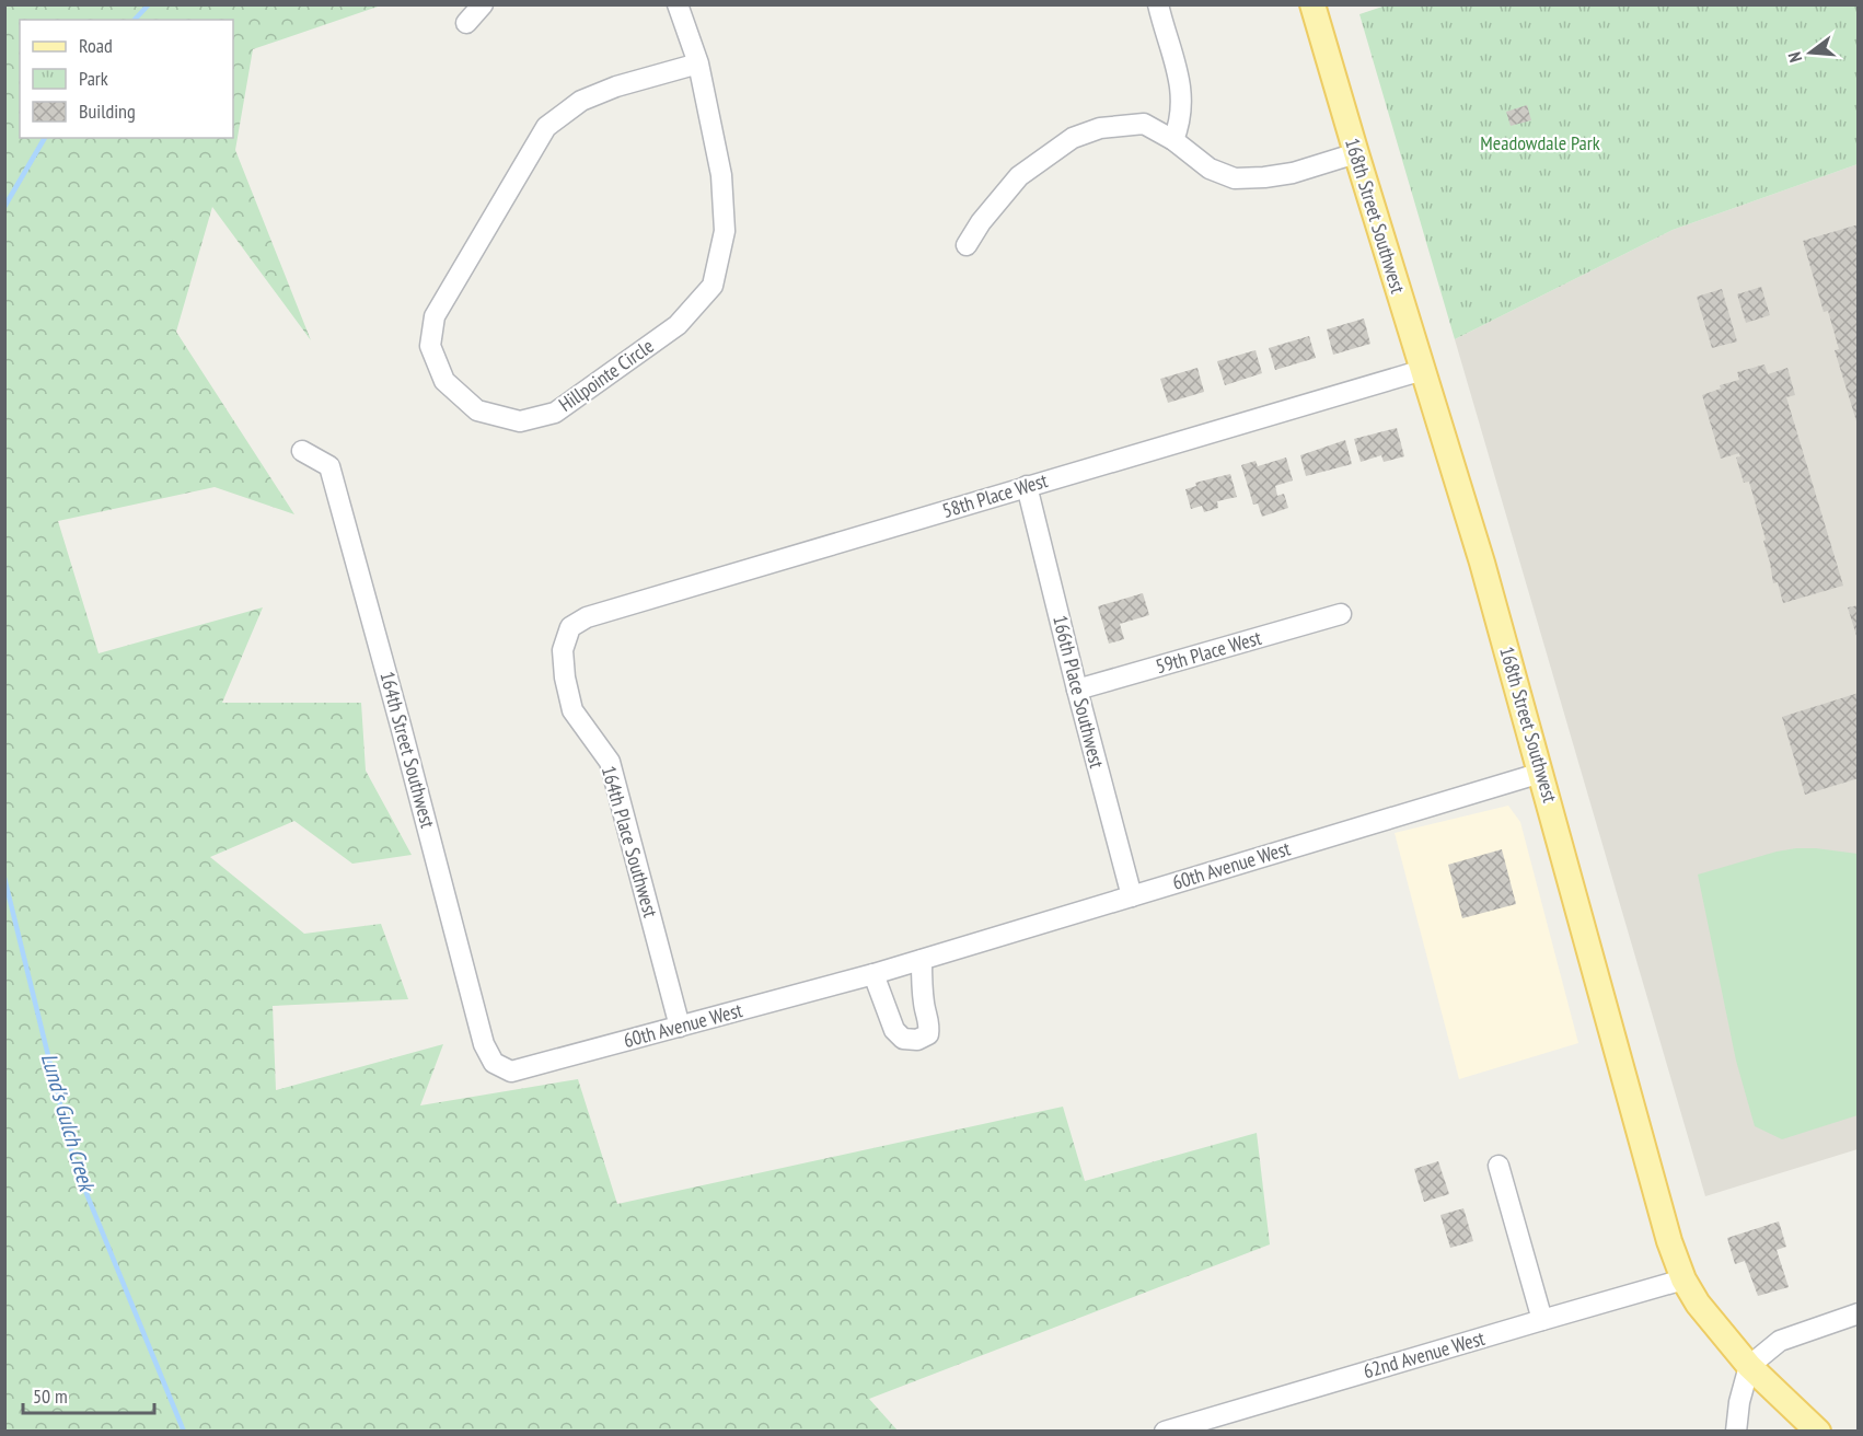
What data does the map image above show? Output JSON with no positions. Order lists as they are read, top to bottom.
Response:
{
  "streets": {
    "main road": ["168th Street Southwest"],
    "street": [
      "Hillpointe Circle",
      "58th Place West",
      "59th Place West",
      "166th Place Southwest",
      "164th Street Southwest",
      "164th Place Southwest",
      "60th Avenue West",
      "62nd Avenue West"
    ]
  },
  "crossings": [
    ["168th Street Southwest", "58th Place West"],
    ["168th Street Southwest", "60th Avenue West"],
    ["168th Street Southwest", "62nd Avenue West"],
    ["58th Place West", "166th Place Southwest"],
    ["58th Place West", "164th Place Southwest"],
    ["59th Place West", "166th Place Southwest"],
    ["166th Place Southwest", "60th Avenue West"],
    ["164th Street Southwest", "60th Avenue West"],
    ["164th Place Southwest", "60th Avenue West"]
  ],
  "water": ["Lund's Gulch Creek"],
  "parks": ["Meadowdale Park"],
  "legend": ["Road", "Park", "Building"],
  "scale_bar": "50 m",
  "north": "left"
}
